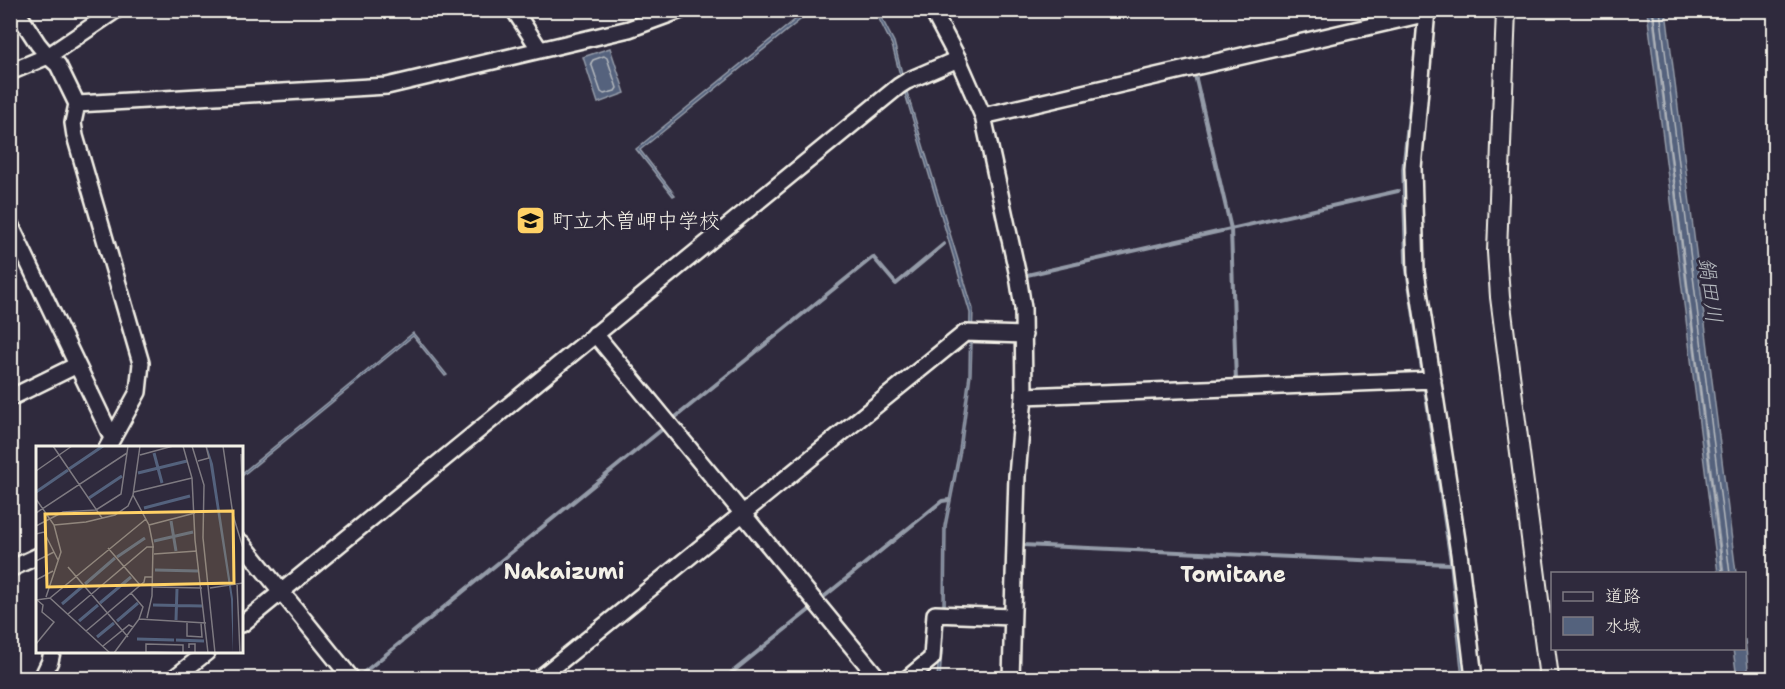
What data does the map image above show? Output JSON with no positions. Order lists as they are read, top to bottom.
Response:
{
  "districts": ["Nakaizumi", "Tomitane"],
  "water": ["鍋田川"],
  "places": {
    "school or university": ["町立木曽岬中学校"]
  },
  "legend": ["道路", "水域"]
}
